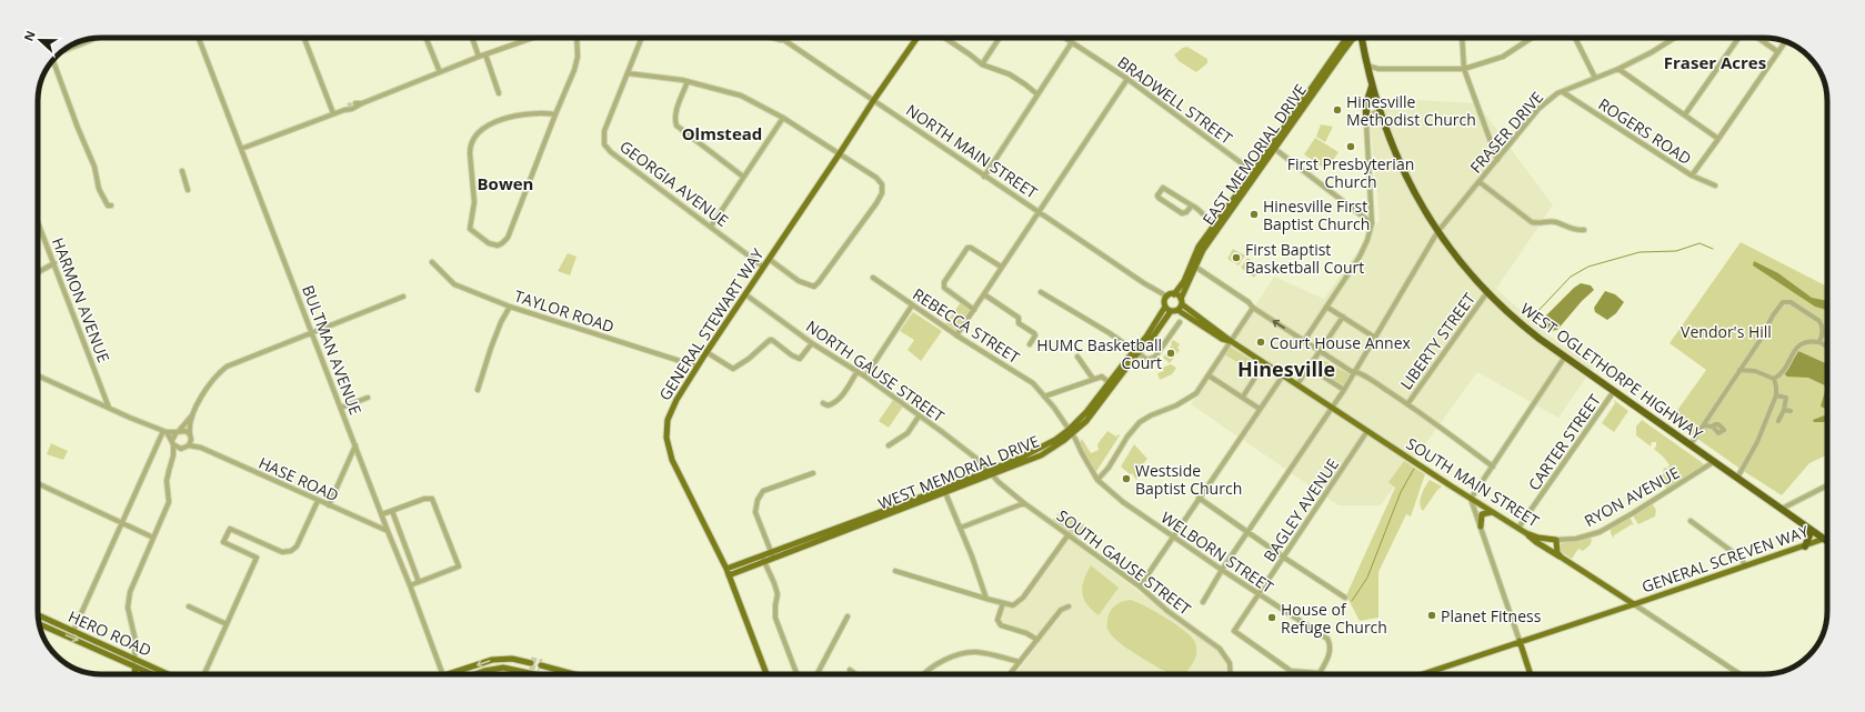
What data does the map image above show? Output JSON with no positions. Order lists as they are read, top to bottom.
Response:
{
  "streets": {
    "highway": ["WEST OGLETHORPE HIGHWAY"],
    "main road": [
      "EAST MEMORIAL DRIVE",
      "GENERAL STEWART WAY",
      "WEST MEMORIAL DRIVE",
      "SOUTH MAIN STREET",
      "GENERAL SCREVEN WAY",
      "HERO ROAD"
    ],
    "street": [
      "BRADWELL STREET",
      "ROGERS ROAD",
      "FRASER DRIVE",
      "NORTH MAIN STREET",
      "GEORGIA AVENUE",
      "HARMON AVENUE",
      "TAYLOR ROAD",
      "REBECCA STREET",
      "LIBERTY STREET",
      "BULTMAN AVENUE",
      "NORTH GAUSE STREET",
      "CARTER STREET",
      "HASE ROAD",
      "RYON AVENUE",
      "BAGLEY AVENUE",
      "WELBORN STREET",
      "SOUTH GAUSE STREET"
    ]
  },
  "crossings": [
    ["BRADWELL STREET", "EAST MEMORIAL DRIVE"],
    ["ROGERS ROAD", "FRASER DRIVE"],
    ["FRASER DRIVE", "WEST OGLETHORPE HIGHWAY"],
    ["FRASER DRIVE", "SOUTH MAIN STREET"],
    ["FRASER DRIVE", "WELBORN STREET"],
    ["NORTH MAIN STREET", "GENERAL STEWART WAY"],
    ["NORTH MAIN STREET", "WEST MEMORIAL DRIVE"],
    ["EAST MEMORIAL DRIVE", "WEST MEMORIAL DRIVE"],
    ["GEORGIA AVENUE", "GENERAL STEWART WAY"],
    ["TAYLOR ROAD", "GENERAL STEWART WAY"],
    ["GENERAL STEWART WAY", "NORTH GAUSE STREET"],
    ["GENERAL STEWART WAY", "WEST MEMORIAL DRIVE"],
    ["REBECCA STREET", "WEST MEMORIAL DRIVE"],
    ["REBECCA STREET", "WELBORN STREET"],
    ["LIBERTY STREET", "WEST OGLETHORPE HIGHWAY"],
    ["BULTMAN AVENUE", "HASE ROAD"],
    ["NORTH GAUSE STREET", "WEST MEMORIAL DRIVE"],
    ["NORTH GAUSE STREET", "SOUTH GAUSE STREET"],
    ["WEST OGLETHORPE HIGHWAY", "CARTER STREET"],
    ["WEST OGLETHORPE HIGHWAY", "RYON AVENUE"],
    ["WEST OGLETHORPE HIGHWAY", "GENERAL SCREVEN WAY"],
    ["CARTER STREET", "SOUTH MAIN STREET"],
    ["WEST MEMORIAL DRIVE", "WELBORN STREET"],
    ["WEST MEMORIAL DRIVE", "SOUTH GAUSE STREET"],
    ["SOUTH MAIN STREET", "RYON AVENUE"],
    ["SOUTH MAIN STREET", "BAGLEY AVENUE"],
    ["BAGLEY AVENUE", "WELBORN STREET"]
  ],
  "districts": [
    "Fraser Acres",
    "Olmstead",
    "Bowen",
    "Hinesville"
  ],
  "parks": ["Vendor's Hill"],
  "places": [
    "Hinesville Methodist Church",
    "First Presbyterian Church",
    "Hinesville First Baptist Church",
    "First Baptist Basketball Court",
    "Court House Annex",
    "HUMC Basketball Court",
    "Westside Baptist Church",
    "Planet Fitness",
    "House of Refuge Church"
  ],
  "north": "left"
}
